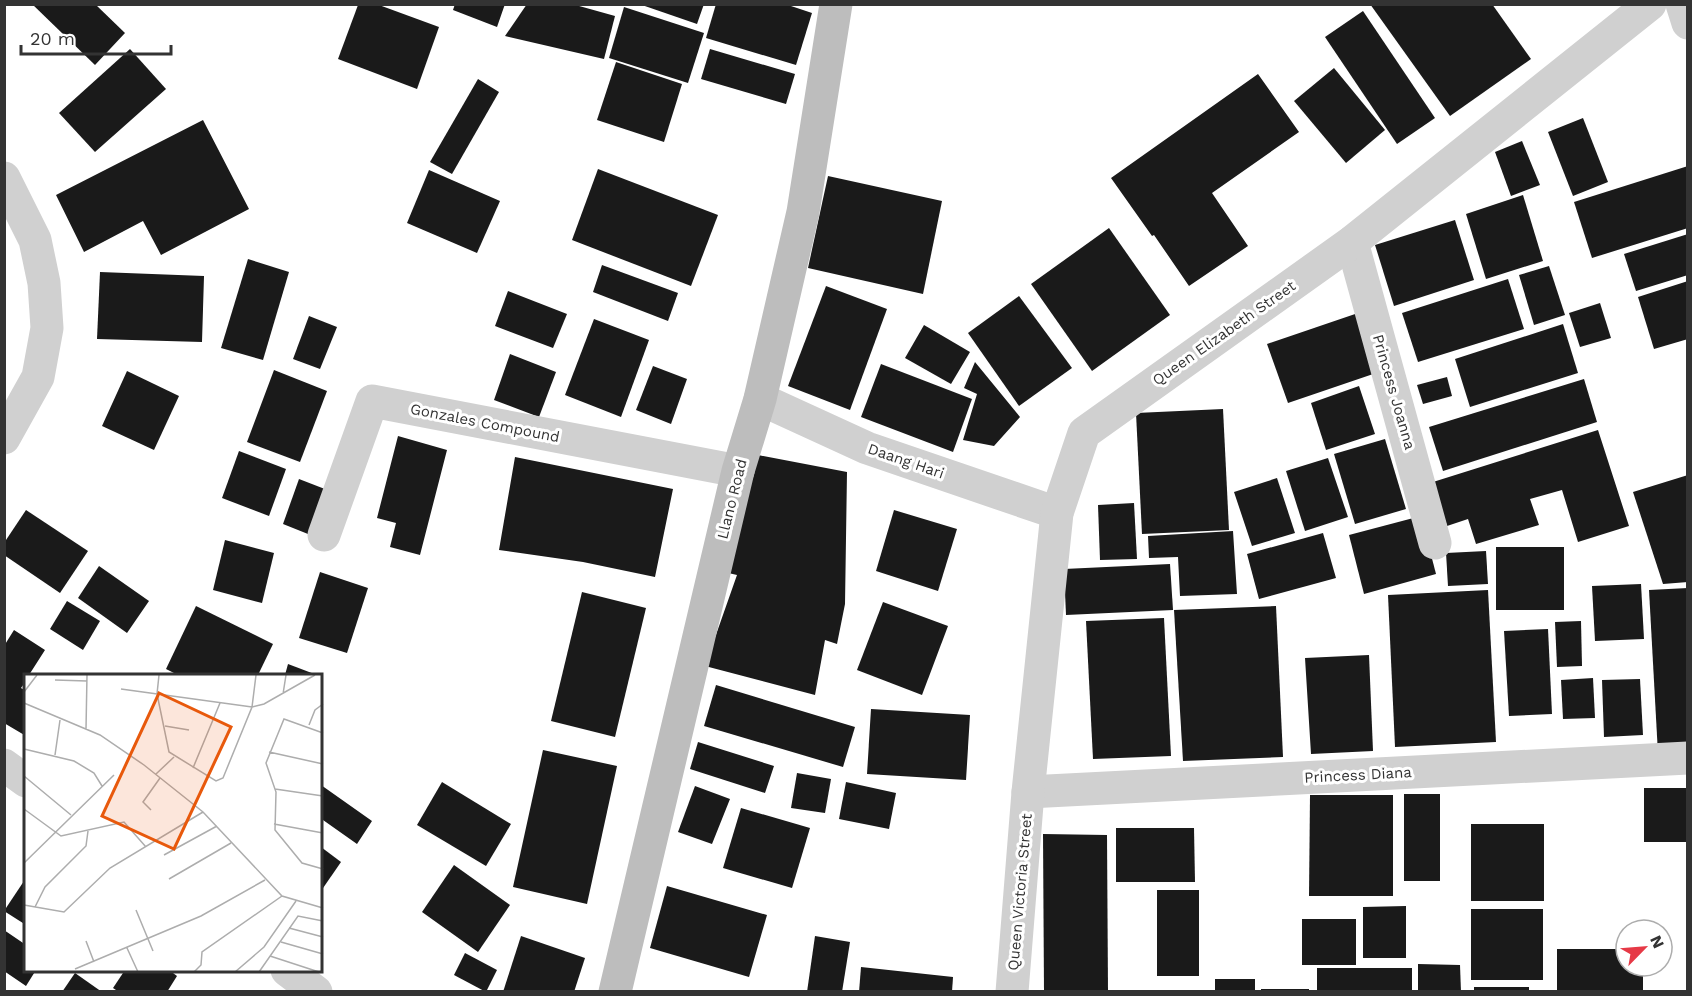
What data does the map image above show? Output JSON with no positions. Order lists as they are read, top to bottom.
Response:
{
  "streets": {
    "main road": ["Llano Road"],
    "street": [
      "Queen Elizabeth Street",
      "Princess Joanna",
      "Gonzales Compound",
      "Daang Hari",
      "Princess Diana",
      "Queen Victoria Street"
    ]
  },
  "crossings": [
    ["Queen Elizabeth Street", "Princess Joanna"],
    ["Queen Elizabeth Street", "Daang Hari"],
    ["Queen Elizabeth Street", "Princess Diana"],
    ["Queen Elizabeth Street", "Queen Victoria Street"],
    ["Gonzales Compound", "Llano Road"],
    ["Daang Hari", "Llano Road"],
    ["Princess Diana", "Queen Victoria Street"]
  ],
  "scale_bar": "20 m",
  "north": "top right"
}
